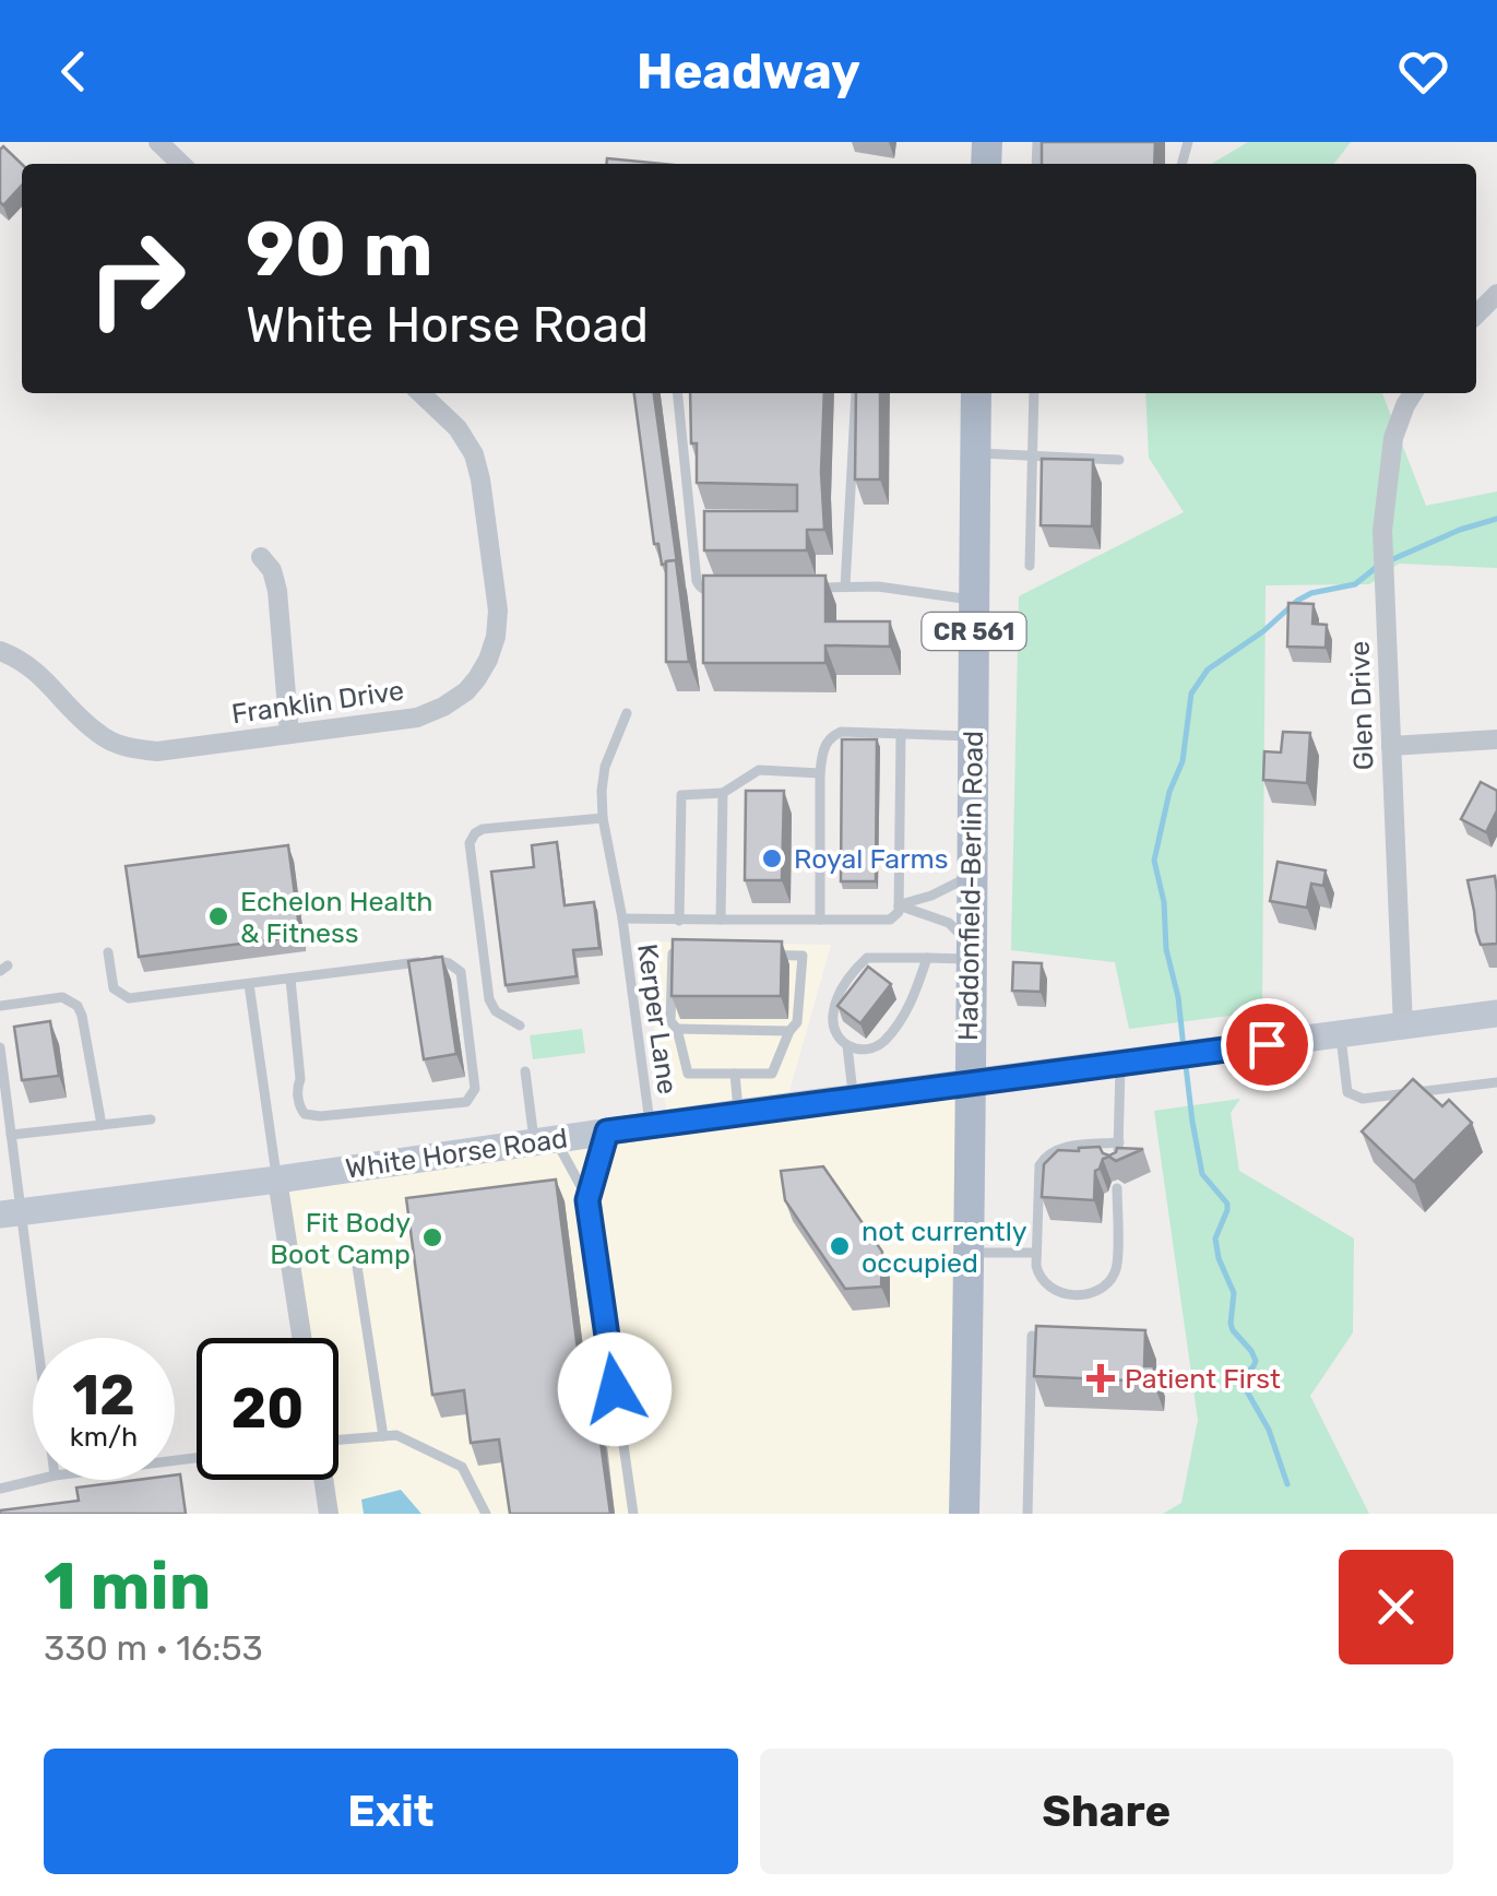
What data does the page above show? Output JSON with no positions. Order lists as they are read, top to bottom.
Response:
{
  "streets": {
    "main road": ["CR 561", "Haddonfield-Berlin Road", "White Horse Road"],
    "street": ["Franklin Drive", "Glen Drive"],
    "lane": ["Kerper Lane"]
  },
  "crossings": [
    ["Glen Drive", "White Horse Road"],
    ["Haddonfield-Berlin Road", "White Horse Road"],
    ["Kerper Lane", "White Horse Road"]
  ],
  "places": {
    "other": [
      "Royal Farms",
      "Echelon Health & Fitness",
      "Fit Body Boot Camp",
      "not currently occupied"
    ],
    "health": ["Patient First"]
  },
  "page": {
    "header": "Headway",
    "turn": ["90 m", "White Horse Road"],
    "speed": "12 km/h",
    "limit": "20",
    "heading": ["1 min", "330 m · 16:53"],
    "buttons": ["Exit", "Share"]
  }
}
